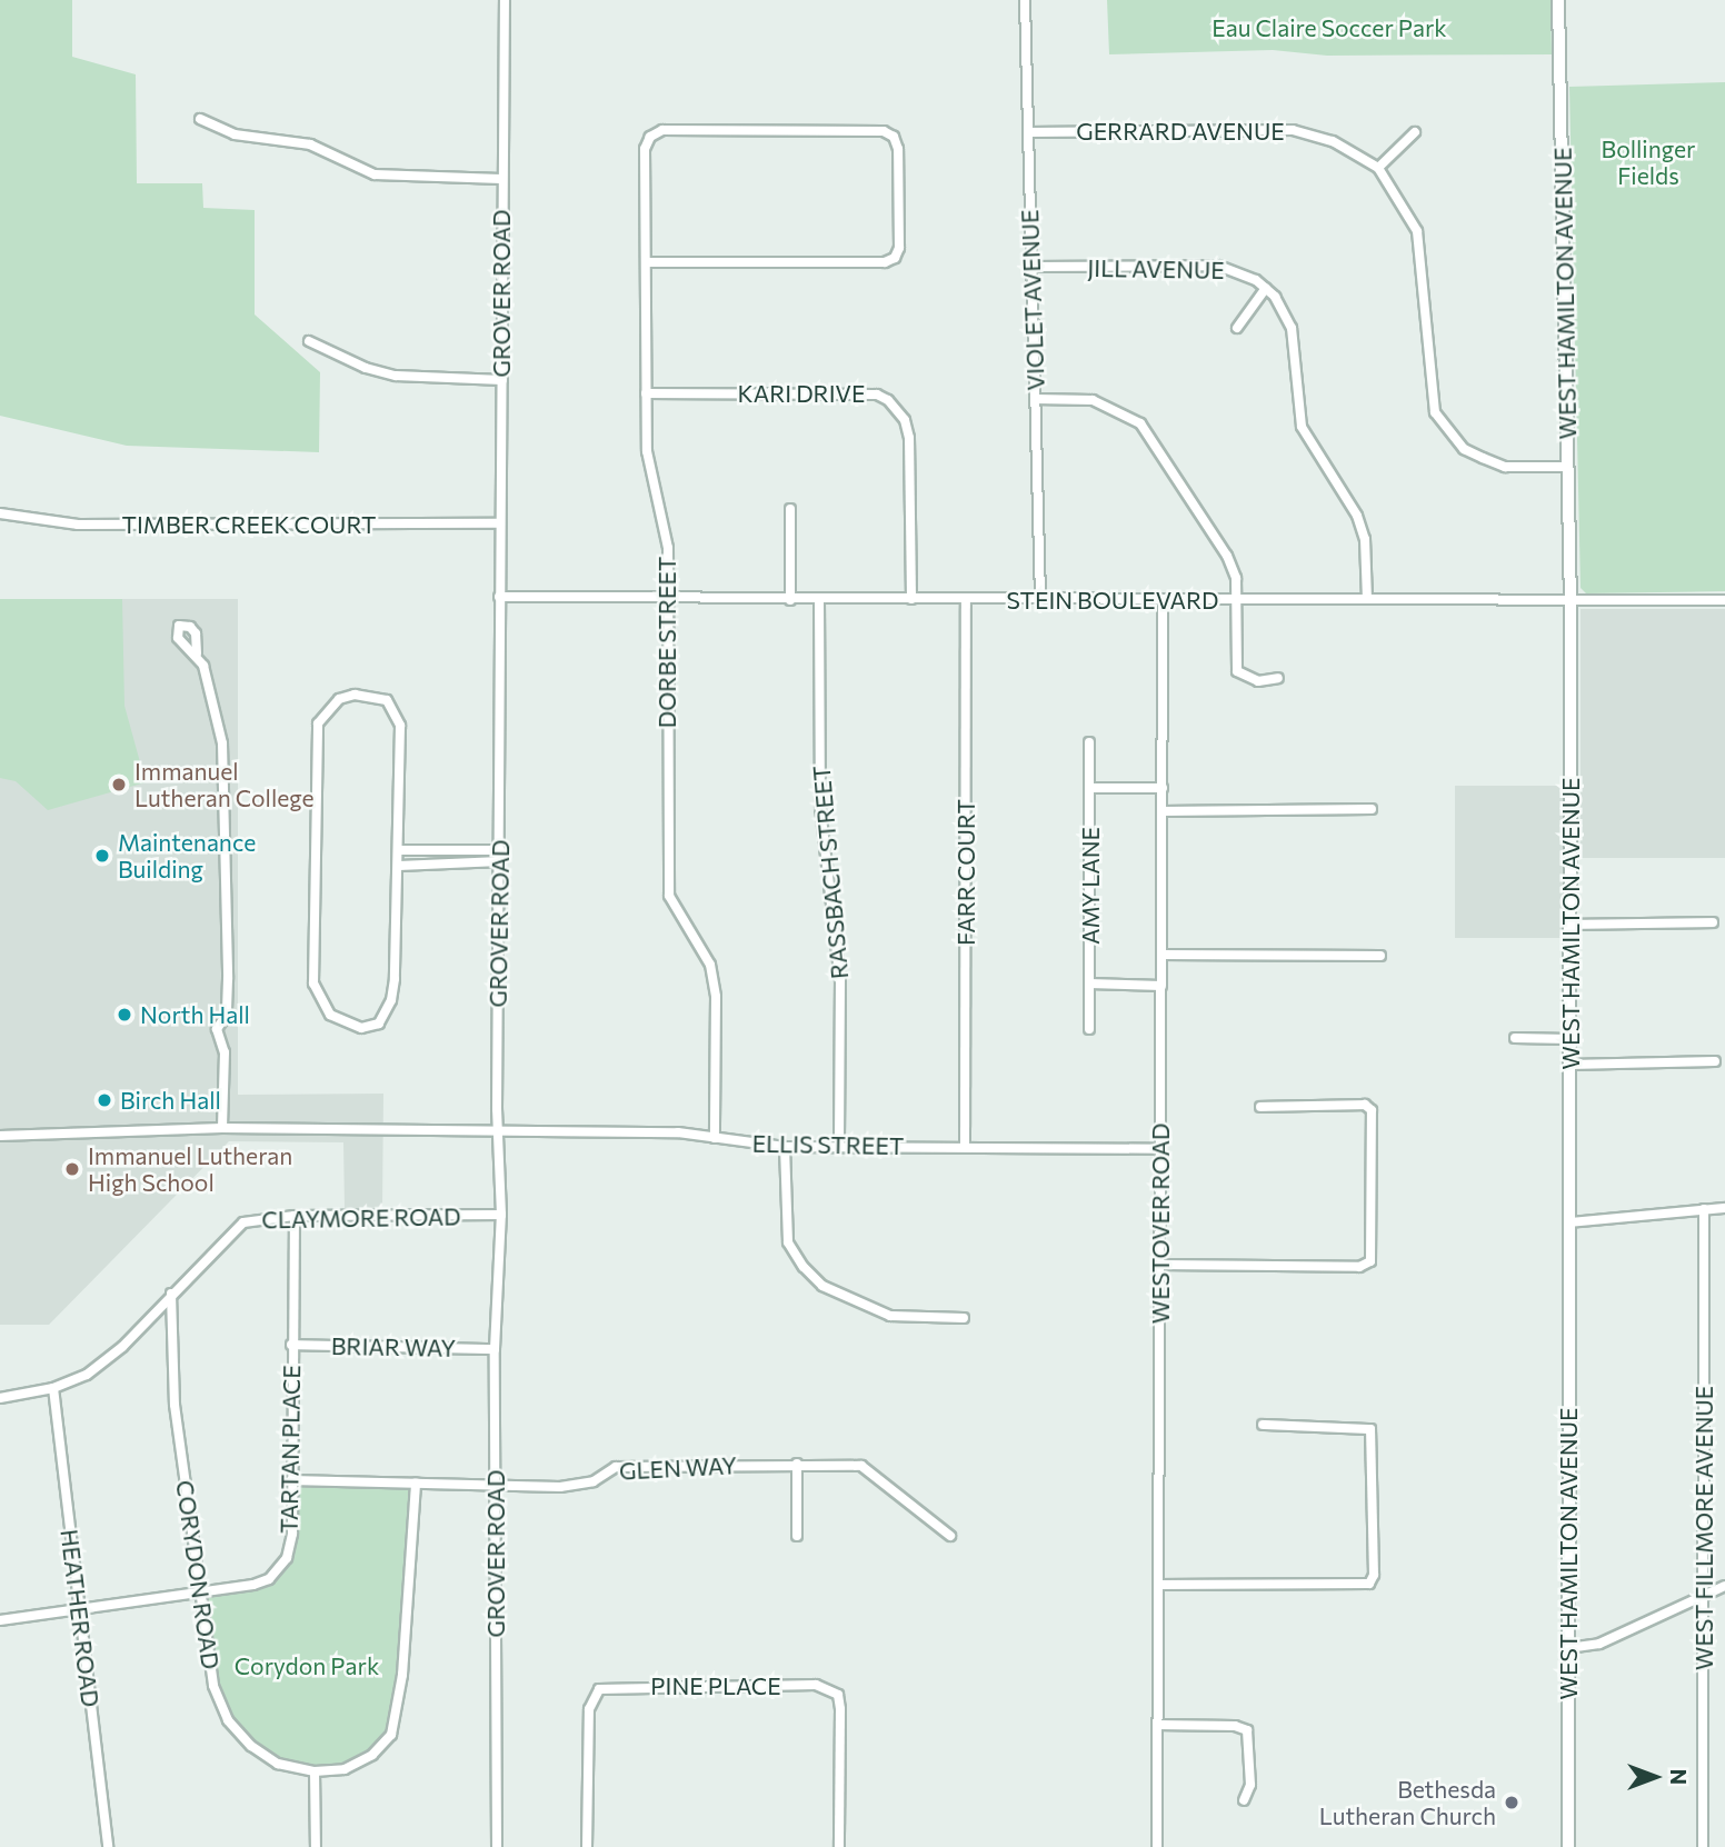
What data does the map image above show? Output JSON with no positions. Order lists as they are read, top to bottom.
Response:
{
  "streets": {
    "street": [
      "GERRARD AVENUE",
      "JILL AVENUE",
      "GROVER ROAD",
      "WEST HAMILTON AVENUE",
      "VIOLET AVENUE",
      "KARI DRIVE",
      "TIMBER CREEK COURT",
      "STEIN BOULEVARD",
      "DORBE STREET",
      "RASSBACH STREET",
      "FARR COURT",
      "AMY LANE",
      "ELLIS STREET",
      "CLAYMORE ROAD",
      "WESTOVER ROAD",
      "BRIAR WAY",
      "TARTAN PLACE",
      "GLEN WAY",
      "WEST FILLMORE AVENUE",
      "CORYDON ROAD",
      "HEATHER ROAD",
      "PINE PLACE"
    ]
  },
  "crossings": [
    ["GERRARD AVENUE", "WEST HAMILTON AVENUE"],
    ["GERRARD AVENUE", "VIOLET AVENUE"],
    ["JILL AVENUE", "VIOLET AVENUE"],
    ["JILL AVENUE", "STEIN BOULEVARD"],
    ["GROVER ROAD", "TIMBER CREEK COURT"],
    ["GROVER ROAD", "STEIN BOULEVARD"],
    ["GROVER ROAD", "ELLIS STREET"],
    ["GROVER ROAD", "CLAYMORE ROAD"],
    ["GROVER ROAD", "BRIAR WAY"],
    ["GROVER ROAD", "GLEN WAY"],
    ["WEST HAMILTON AVENUE", "STEIN BOULEVARD"],
    ["VIOLET AVENUE", "STEIN BOULEVARD"],
    ["KARI DRIVE", "STEIN BOULEVARD"],
    ["KARI DRIVE", "DORBE STREET"],
    ["STEIN BOULEVARD", "DORBE STREET"],
    ["STEIN BOULEVARD", "RASSBACH STREET"],
    ["STEIN BOULEVARD", "FARR COURT"],
    ["STEIN BOULEVARD", "WESTOVER ROAD"],
    ["DORBE STREET", "ELLIS STREET"],
    ["RASSBACH STREET", "ELLIS STREET"],
    ["FARR COURT", "ELLIS STREET"],
    ["ELLIS STREET", "WESTOVER ROAD"],
    ["CLAYMORE ROAD", "TARTAN PLACE"],
    ["CLAYMORE ROAD", "CORYDON ROAD"],
    ["CLAYMORE ROAD", "HEATHER ROAD"],
    ["BRIAR WAY", "TARTAN PLACE"],
    ["TARTAN PLACE", "GLEN WAY"],
    ["TARTAN PLACE", "CORYDON ROAD"],
    ["TARTAN PLACE", "HEATHER ROAD"]
  ],
  "parks": ["Eau Claire Soccer Park", "Bollinger Fields", "Corydon Park"],
  "places": [
    "Immanuel Lutheran College",
    "Maintenance Building",
    "North Hall",
    "Birch Hall",
    "Immanuel Lutheran High School",
    "Bethesda Lutheran Church"
  ],
  "north": "right"
}
